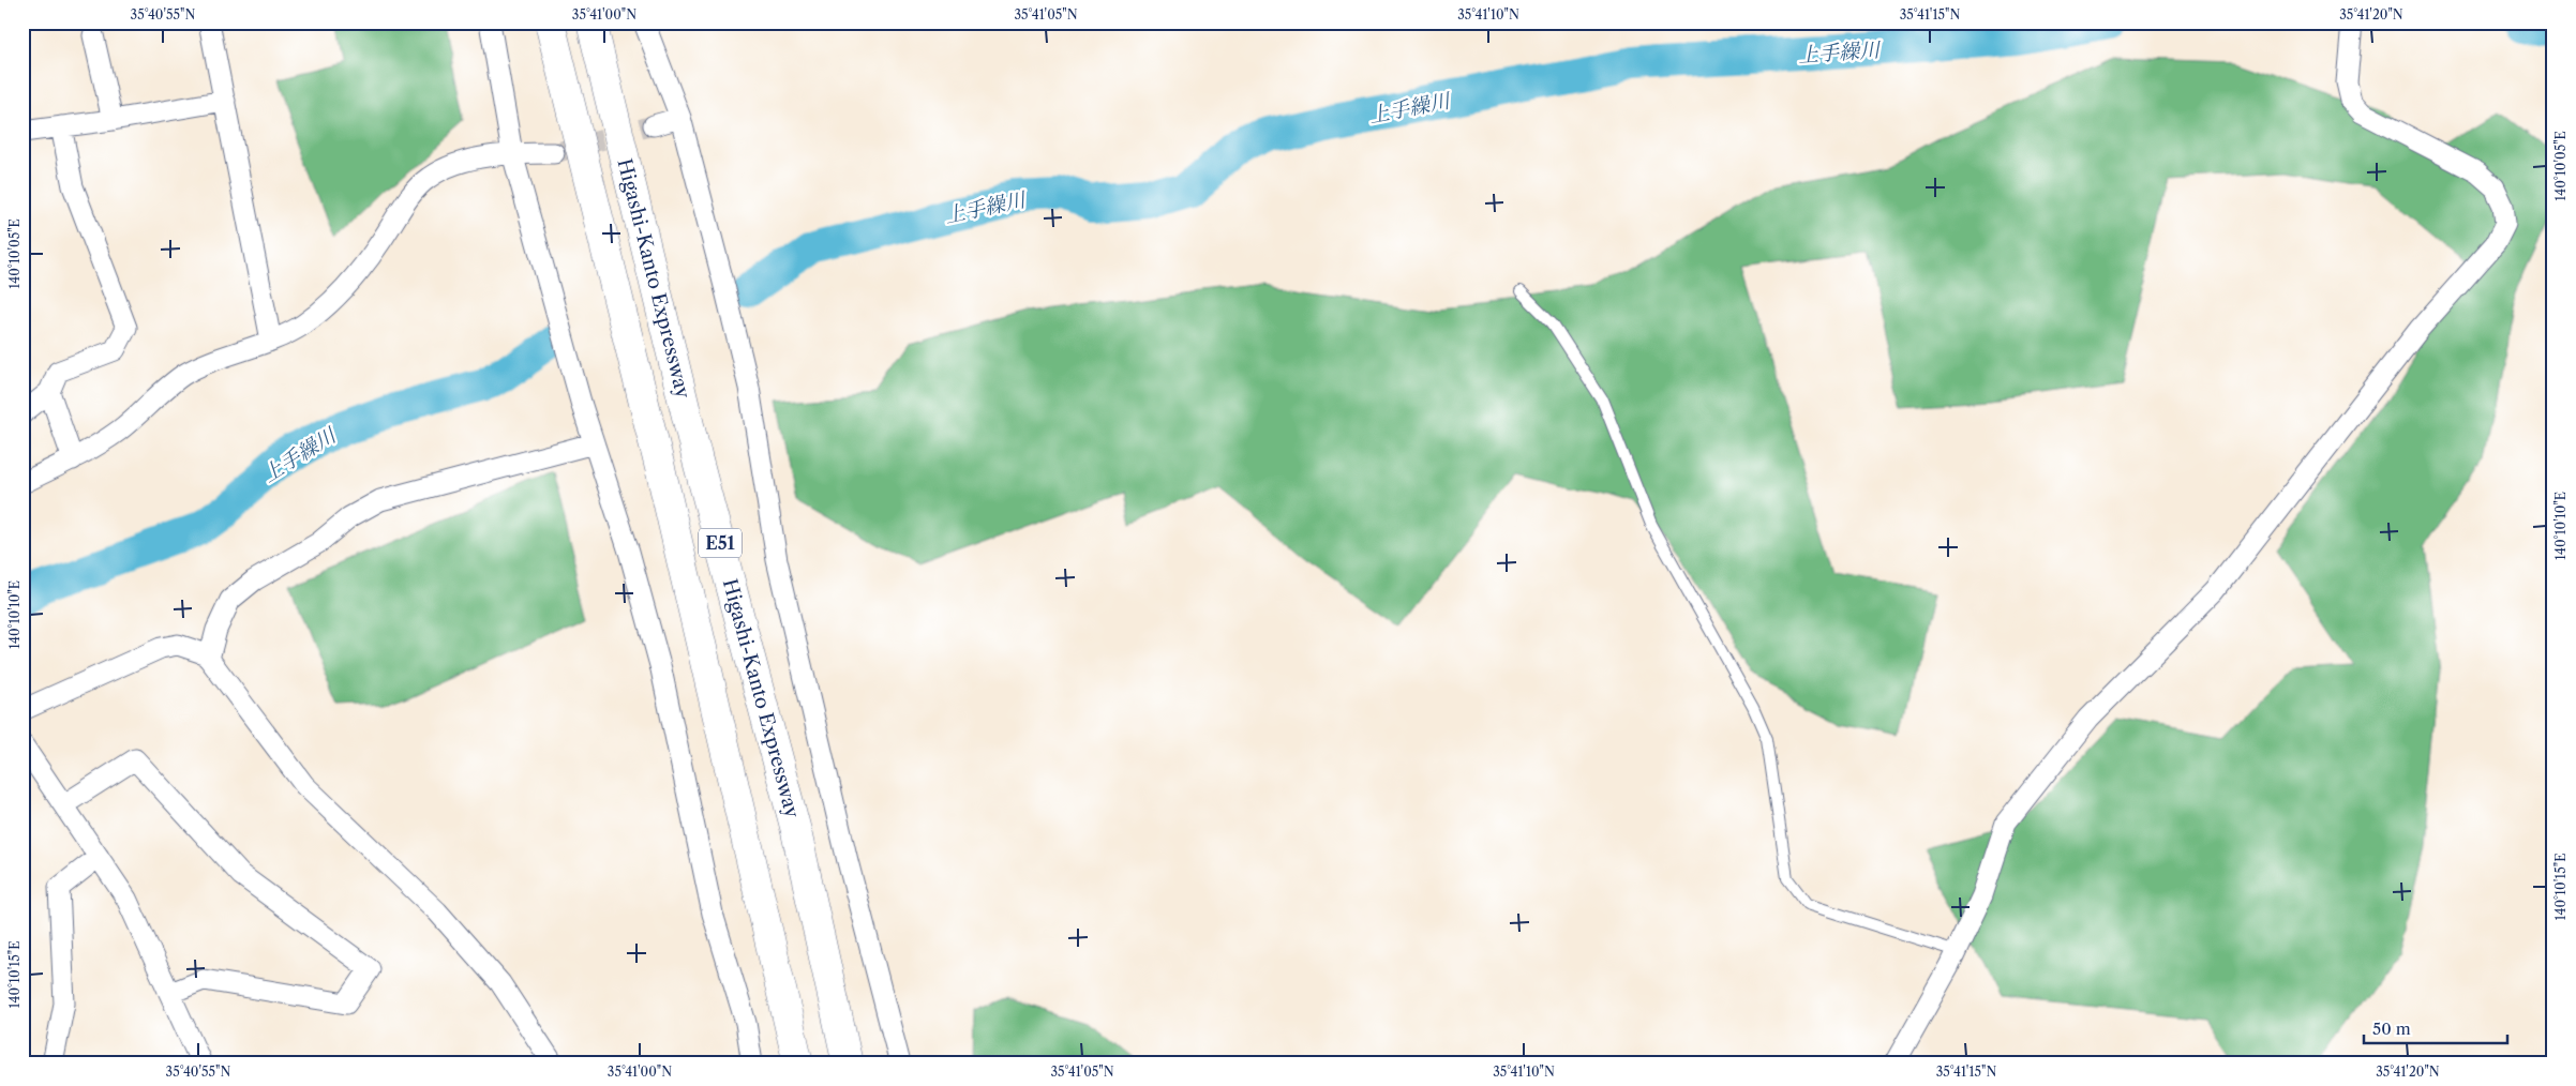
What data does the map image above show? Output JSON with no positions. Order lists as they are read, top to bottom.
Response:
{
  "streets": {
    "highway": ["Higashi-Kanto Expressway", "E51"]
  },
  "water": ["上手繰川"],
  "scale_bar": "50 m",
  "coordinates": [
    "35°40'55\"N",
    "35°41'00\"N",
    "35°41'05\"N",
    "35°41'10\"N",
    "35°41'15\"N",
    "35°41'20\"N",
    "140°10'05\"E",
    "140°10'10\"E",
    "140°10'15\"E"
  ]
}
